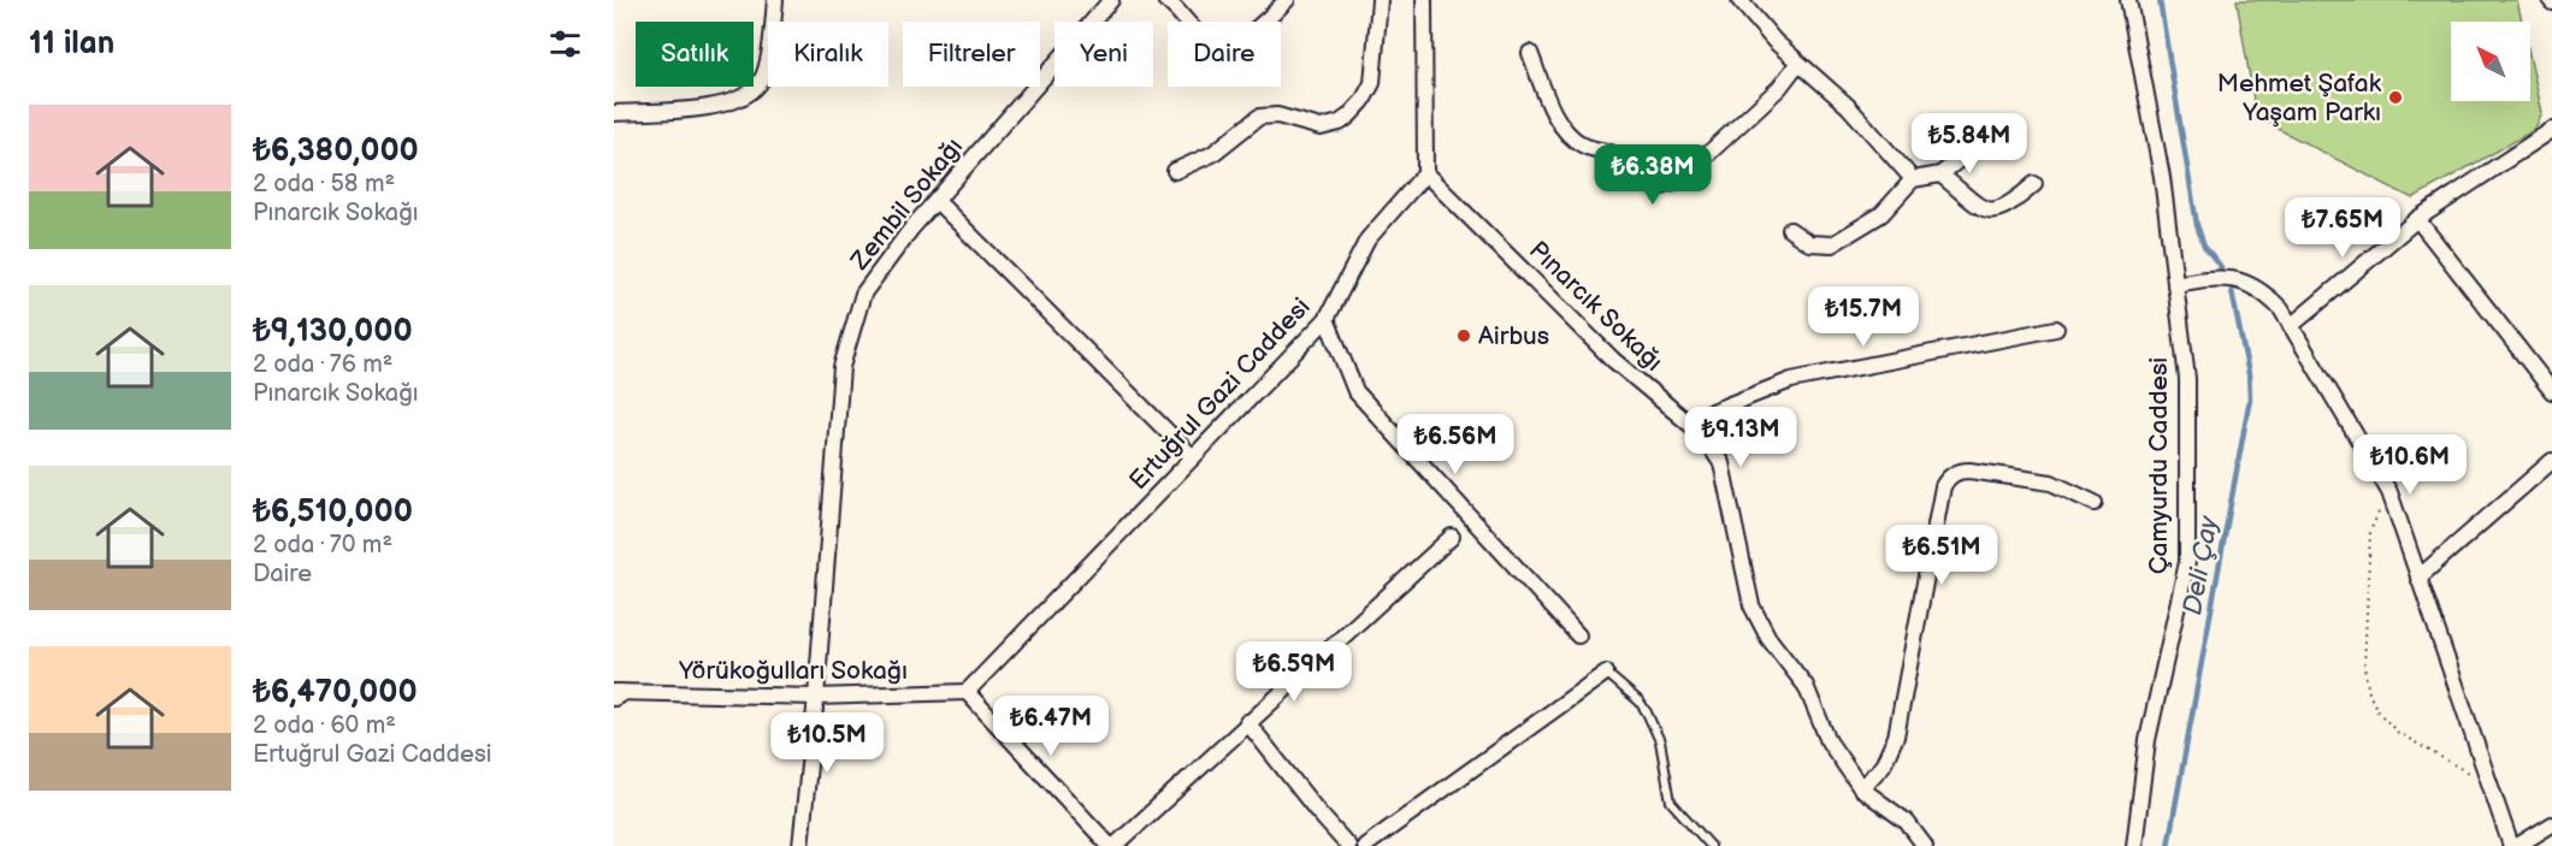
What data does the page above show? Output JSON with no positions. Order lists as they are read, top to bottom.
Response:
{
  "streets": {
    "street": [
      "Zembil Sokağı",
      "Pınarcık Sokağı",
      "Ertuğrul Gazi Caddesi",
      "Çamyurdu Caddesi",
      "Yörükoğulları Sokağı"
    ]
  },
  "crossings": [
    ["Zembil Sokağı", "Yörükoğulları Sokağı"],
    ["Pınarcık Sokağı", "Ertuğrul Gazi Caddesi"],
    ["Ertuğrul Gazi Caddesi", "Yörükoğulları Sokağı"]
  ],
  "water": ["Deli Çay"],
  "places": ["Mehmet Şafak Yaşam Parkı", "Airbus"],
  "north": "top left",
  "page": {
    "heading": "11 ilan",
    "chip": [
      "Satılık",
      "Kiralık",
      "Filtreler",
      "Yeni",
      "Daire"
    ],
    "list": [
      {
        "name": "₺6,380,000",
        "note": "2 oda · 58 m² · Pınarcık Sokağı"
      },
      {
        "name": "₺9,130,000",
        "note": "2 oda · 76 m² · Pınarcık Sokağı"
      },
      {
        "name": "₺6,510,000",
        "note": "2 oda · 70 m² · Daire"
      },
      {
        "name": "₺6,470,000",
        "note": "2 oda · 60 m² · Ertuğrul Gazi Caddesi"
      }
    ],
    "price": [
      "₺5.84M",
      "₺6.38M",
      "₺7.65M",
      "₺15.7M",
      "₺9.13M",
      "₺6.56M",
      "₺10.6M",
      "₺6.51M",
      "₺6.59M",
      "₺6.47M",
      "₺10.5M"
    ]
  }
}
